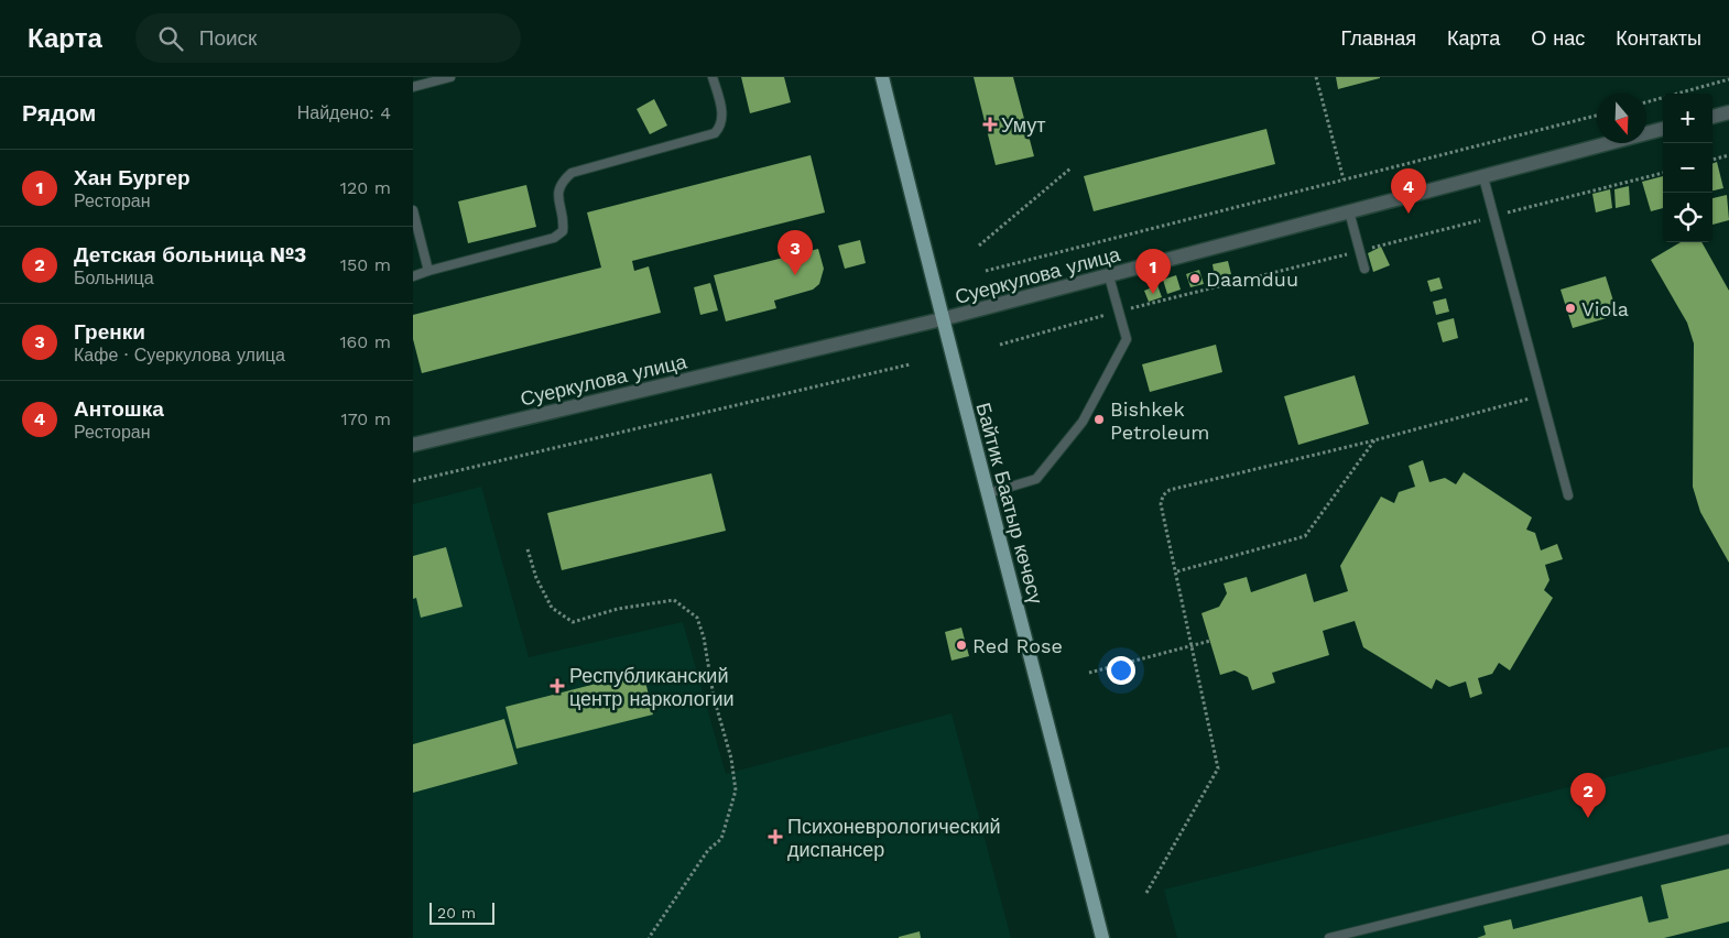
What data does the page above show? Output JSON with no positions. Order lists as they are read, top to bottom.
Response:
{
  "streets": {
    "main road": ["Байтик Баатыр көчөсү"],
    "street": ["Суеркулова улица"]
  },
  "crossings": [
    ["Суеркулова улица", "Байтик Баатыр көчөсү"]
  ],
  "places": {
    "health": ["Умут", "Республиканский центр наркологии", "Психоневрологический диспансер"],
    "other": [
      "Daamduu",
      "Viola",
      "Bishkek Petroleum",
      "Red Rose"
    ]
  },
  "scale_bar": "20 m",
  "north": "bottom",
  "page": {
    "header": "Карта",
    "search": "Поиск",
    "nav": [
      "Главная",
      "Карта",
      "О нас",
      "Контакты"
    ],
    "heading": ["Рядом", "Найдено: 4"],
    "map_buttons": ["+", "−"],
    "list": [
      {
        "mark": "1",
        "name": "Хан Бургер",
        "note": "Ресторан",
        "value": "120 m"
      },
      {
        "mark": "2",
        "name": "Детская больница №3",
        "note": "Больница",
        "value": "150 m"
      },
      {
        "mark": "3",
        "name": "Гренки",
        "note": "Кафе · Суеркулова улица",
        "value": "160 m"
      },
      {
        "mark": "4",
        "name": "Антошка",
        "note": "Ресторан",
        "value": "170 m"
      }
    ],
    "pins": [
      "4",
      "3",
      "1",
      "2"
    ],
    "scale": "20 m"
  }
}
